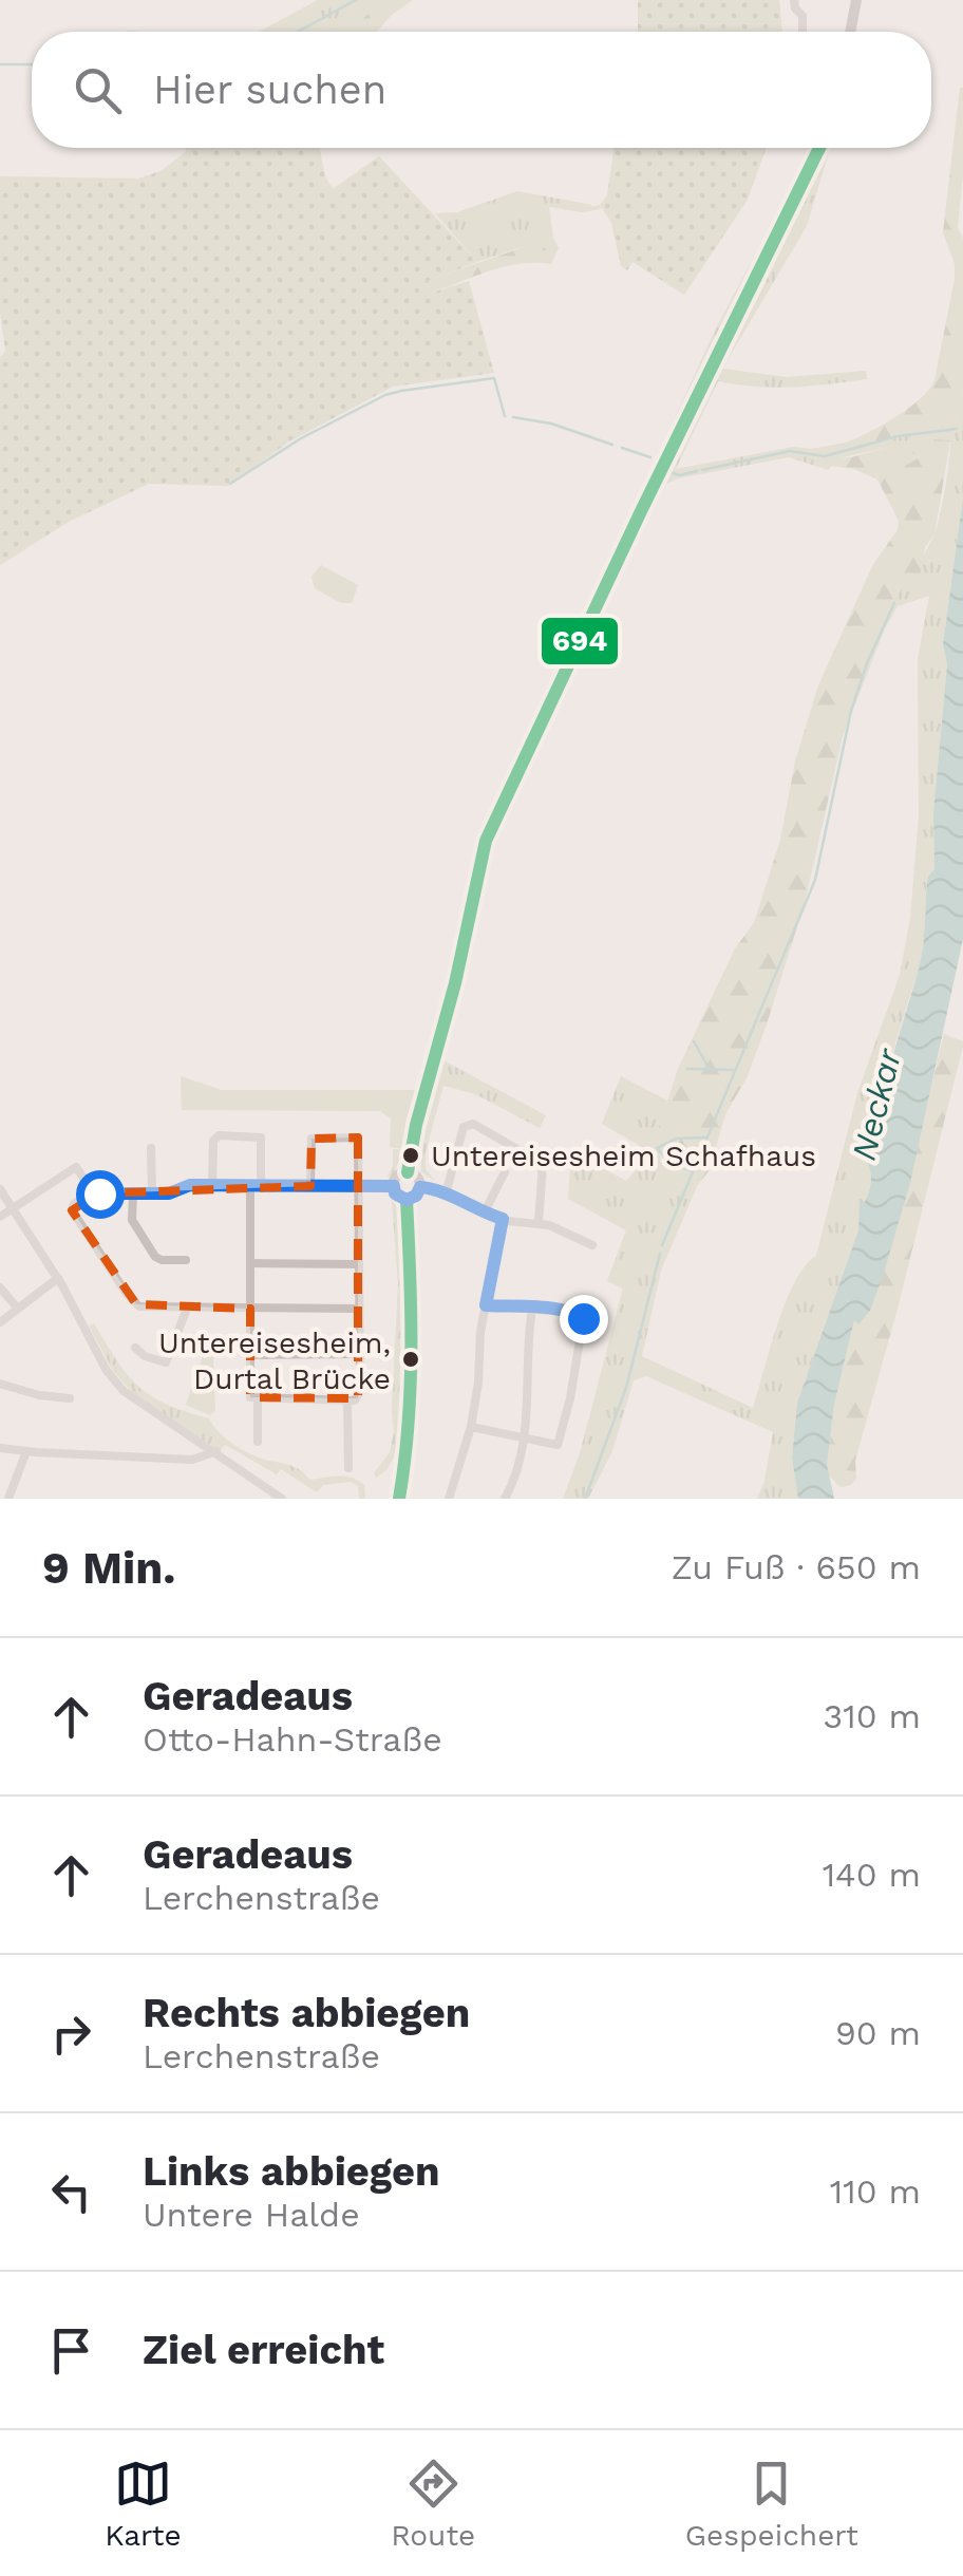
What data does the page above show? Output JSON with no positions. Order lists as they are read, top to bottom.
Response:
{
  "water": ["Neckar"],
  "places": ["Untereisesheim Schafhaus", "Untereisesheim, Durtal Brücke"],
  "lines": ["transit line 694"],
  "page": {
    "search": "Hier suchen",
    "heading": ["9 Min.", "Zu Fuß · 650 m"],
    "list": [
      ["Geradeaus", "Otto-Hahn-Straße", "310 m"],
      ["Geradeaus", "Lerchenstraße", "140 m"],
      ["Rechts abbiegen", "Lerchenstraße", "90 m"],
      ["Links abbiegen", "Untere Halde", "110 m"],
      "Ziel erreicht"
    ],
    "nav": ["Karte", "Route", "Gespeichert"]
  }
}
